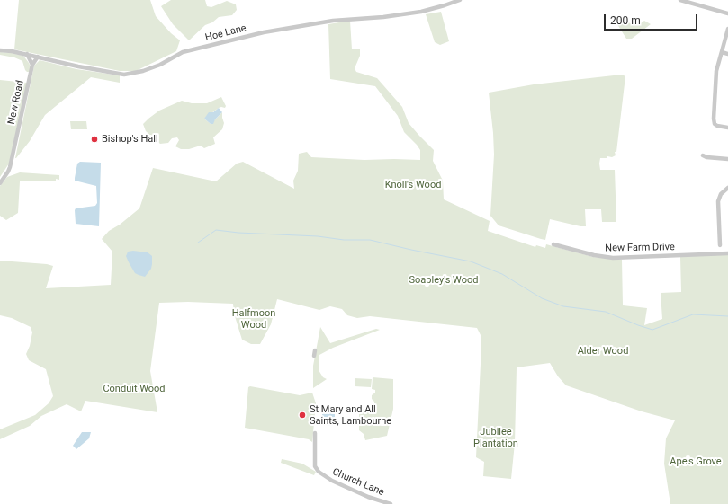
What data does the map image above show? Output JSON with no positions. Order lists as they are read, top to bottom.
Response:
{
  "streets": {
    "street": [
      "Hoe Lane",
      "New Road",
      "New Farm Drive",
      "Church Lane"
    ]
  },
  "crossings": [
    ["Hoe Lane", "New Road"]
  ],
  "parks": [
    "Knoll's Wood",
    "Soapley's Wood",
    "Halfmoon Wood",
    "Alder Wood",
    "Conduit Wood",
    "Jubilee Plantation",
    "Ape's Grove"
  ],
  "places": ["Bishop's Hall", "St Mary and All Saints, Lambourne"],
  "scale_bar": "200 m"
}
